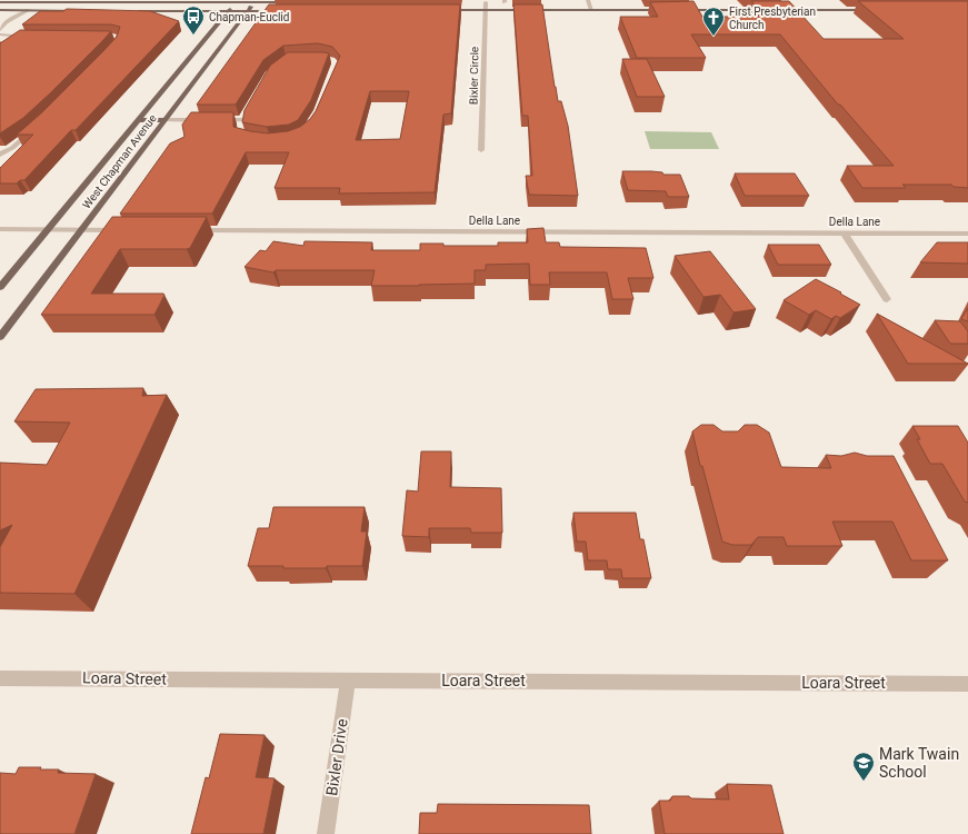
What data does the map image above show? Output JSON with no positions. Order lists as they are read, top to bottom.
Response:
{
  "streets": {
    "main road": ["West Chapman Avenue"],
    "street": [
      "Bixler Circle",
      "Della Lane",
      "Loara Street",
      "Bixler Drive"
    ]
  },
  "crossings": [
    ["Loara Street", "Bixler Drive"]
  ],
  "places": {
    "bus stop": ["Chapman-Euclid"],
    "church": ["First Presbyterian Church"],
    "school or university": ["Mark Twain School"]
  }
}
